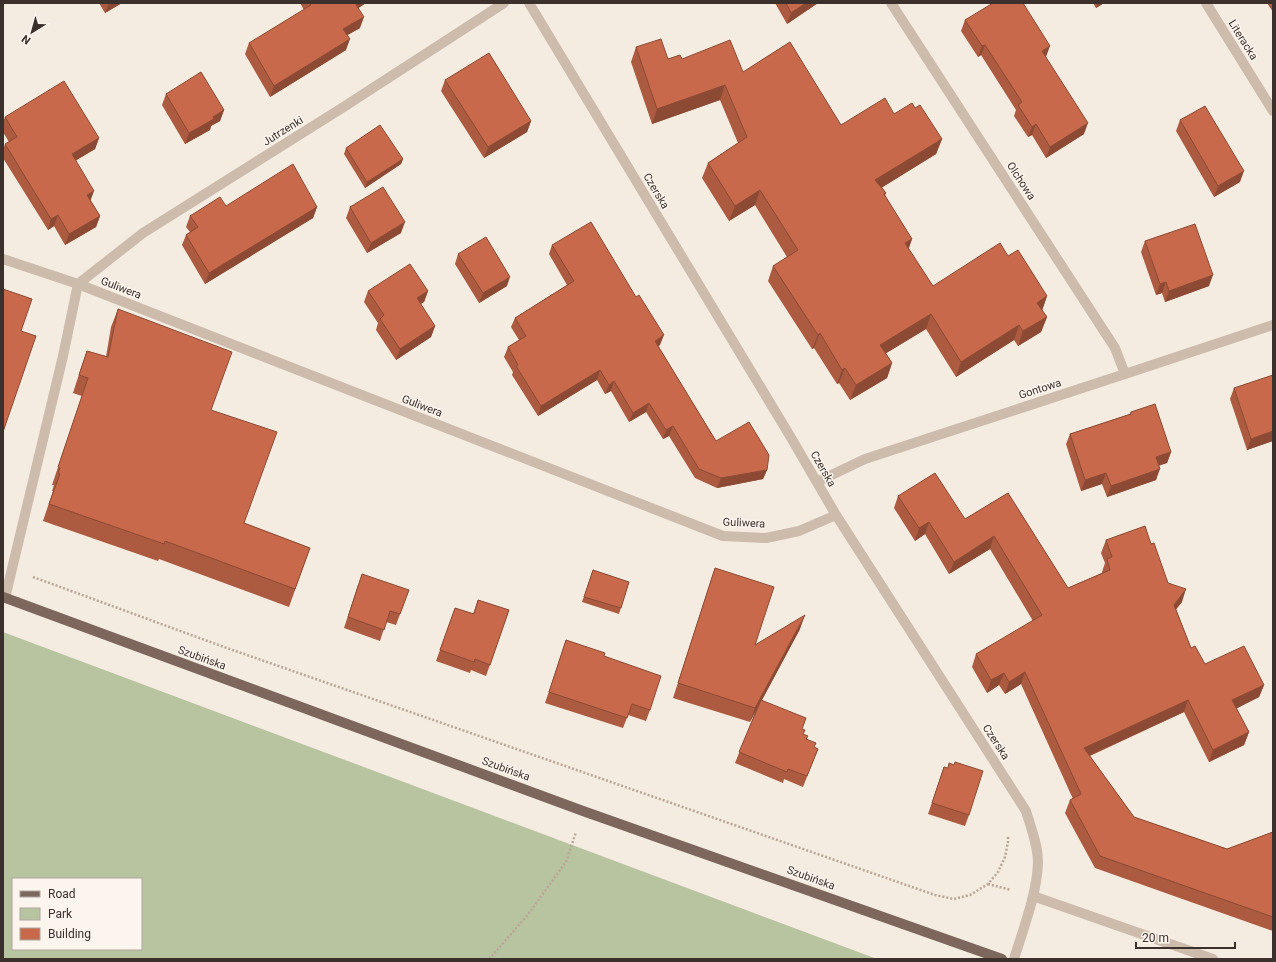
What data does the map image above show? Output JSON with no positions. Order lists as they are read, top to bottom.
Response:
{
  "streets": {
    "main road": ["Szubińska"],
    "street": [
      "Literacka",
      "Jutrzenki",
      "Olchowa",
      "Czerska",
      "Guliwera",
      "Gontowa"
    ]
  },
  "crossings": [
    ["Jutrzenki", "Guliwera"],
    ["Olchowa", "Gontowa"],
    ["Czerska", "Guliwera"],
    ["Czerska", "Gontowa"]
  ],
  "legend": ["Road", "Park", "Building"],
  "scale_bar": "20 m",
  "north": "bottom left"
}
